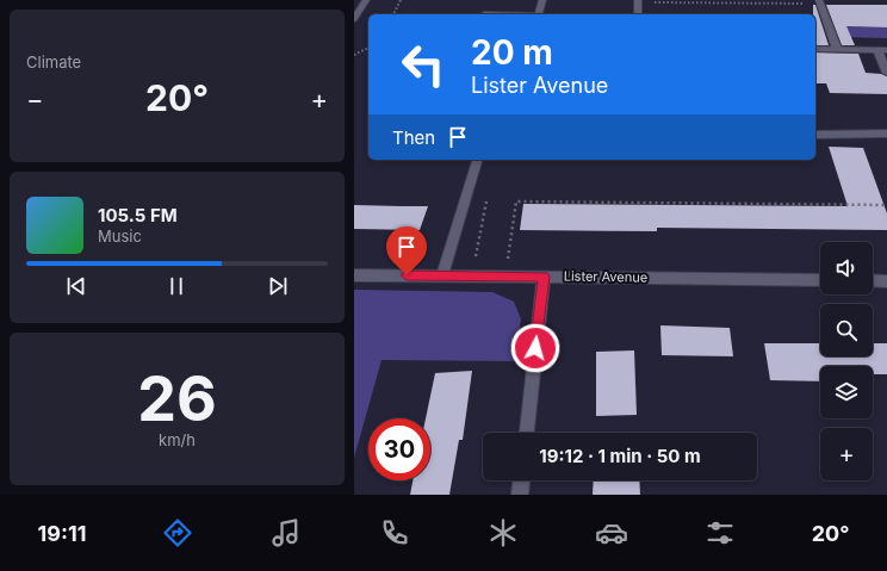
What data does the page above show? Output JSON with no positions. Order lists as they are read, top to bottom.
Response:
{
  "streets": {
    "street": ["Lister Avenue"]
  },
  "page": {
    "tile": [
      "Climate",
      ["26", "km/h"]
    ],
    "turn": ["20 m", "Lister Avenue"],
    "heat": ["−", "20°", "+"],
    "then": "Then",
    "song": ["105.5 FM", "Music"],
    "map_buttons": "+",
    "limit": "30",
    "trip": "19:12 · 1 min · 50 m",
    "tabs": ["19:11", "20°"]
  }
}
